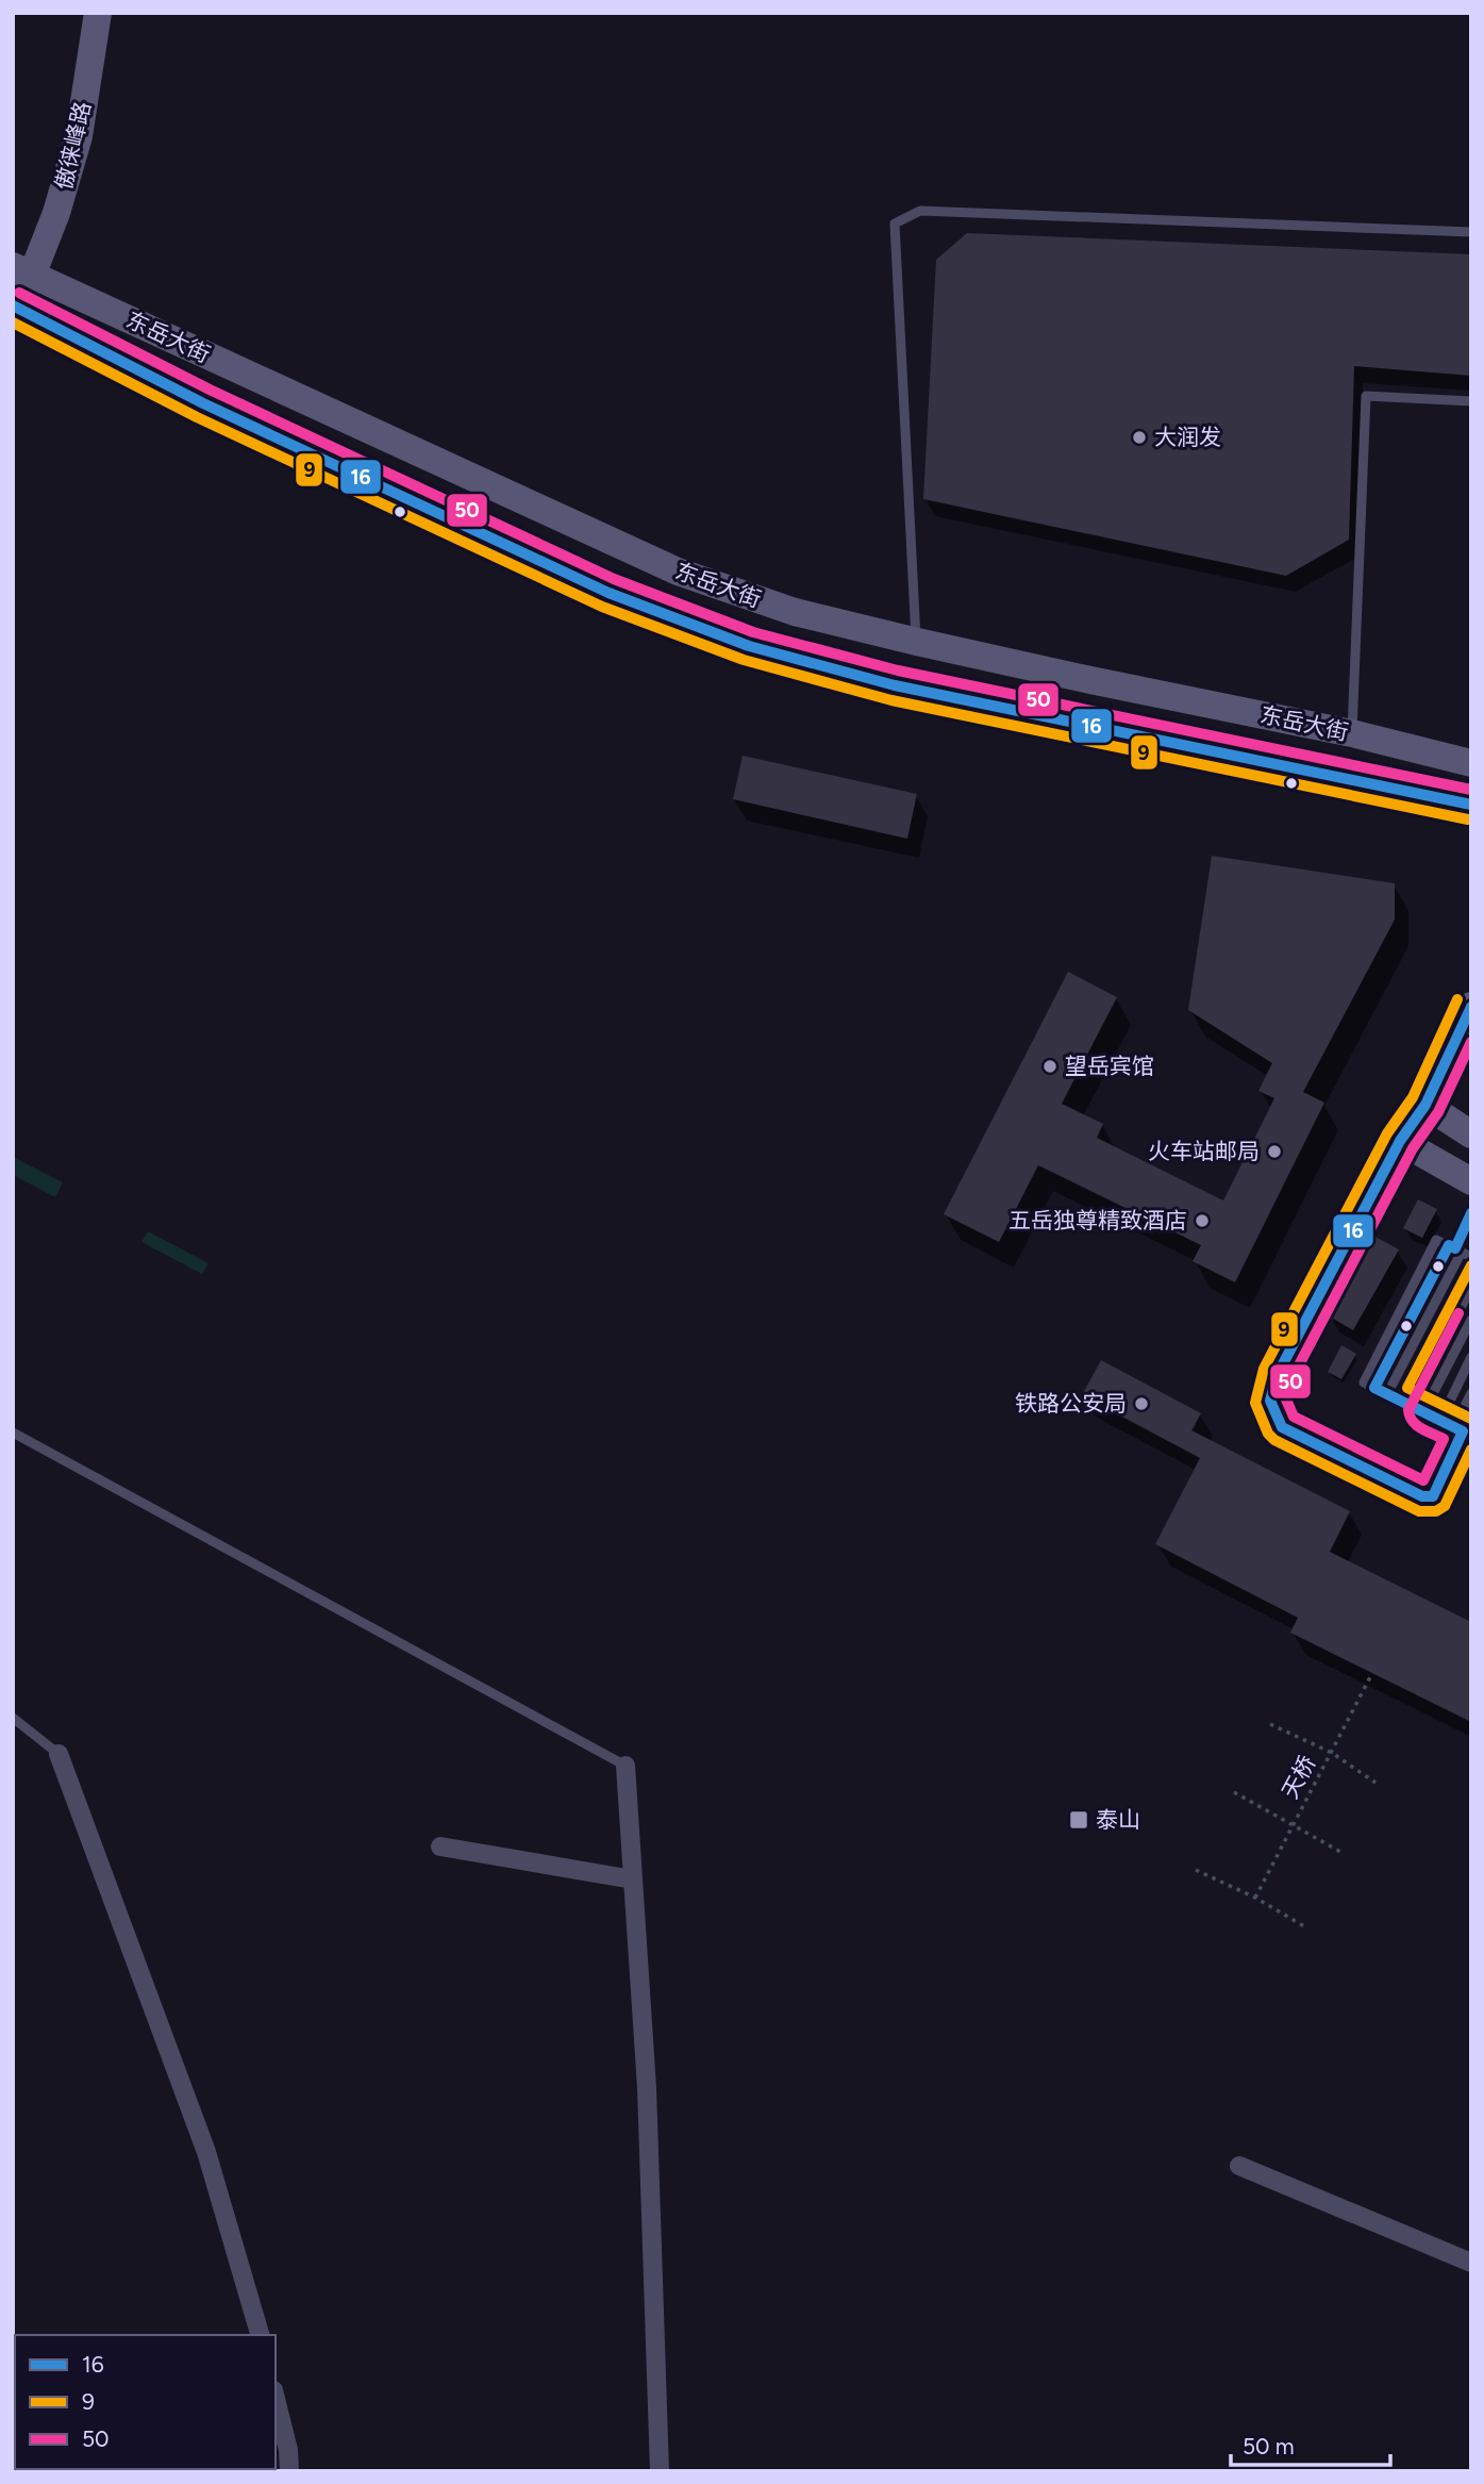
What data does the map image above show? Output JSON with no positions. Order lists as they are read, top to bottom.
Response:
{
  "streets": {
    "main road": ["傲徕峰路", "东岳大街"],
    "path": ["天桥"]
  },
  "crossings": [
    ["傲徕峰路", "东岳大街"]
  ],
  "places": {
    "other": [
      "大润发",
      "望岳宾馆",
      "火车站邮局",
      "五岳独尊精致酒店",
      "铁路公安局"
    ],
    "transit": ["泰山"]
  },
  "lines": ["transit line 50", "transit line 16", "transit line 9"],
  "legend": ["16", "9", "50"],
  "scale_bar": "50 m"
}
